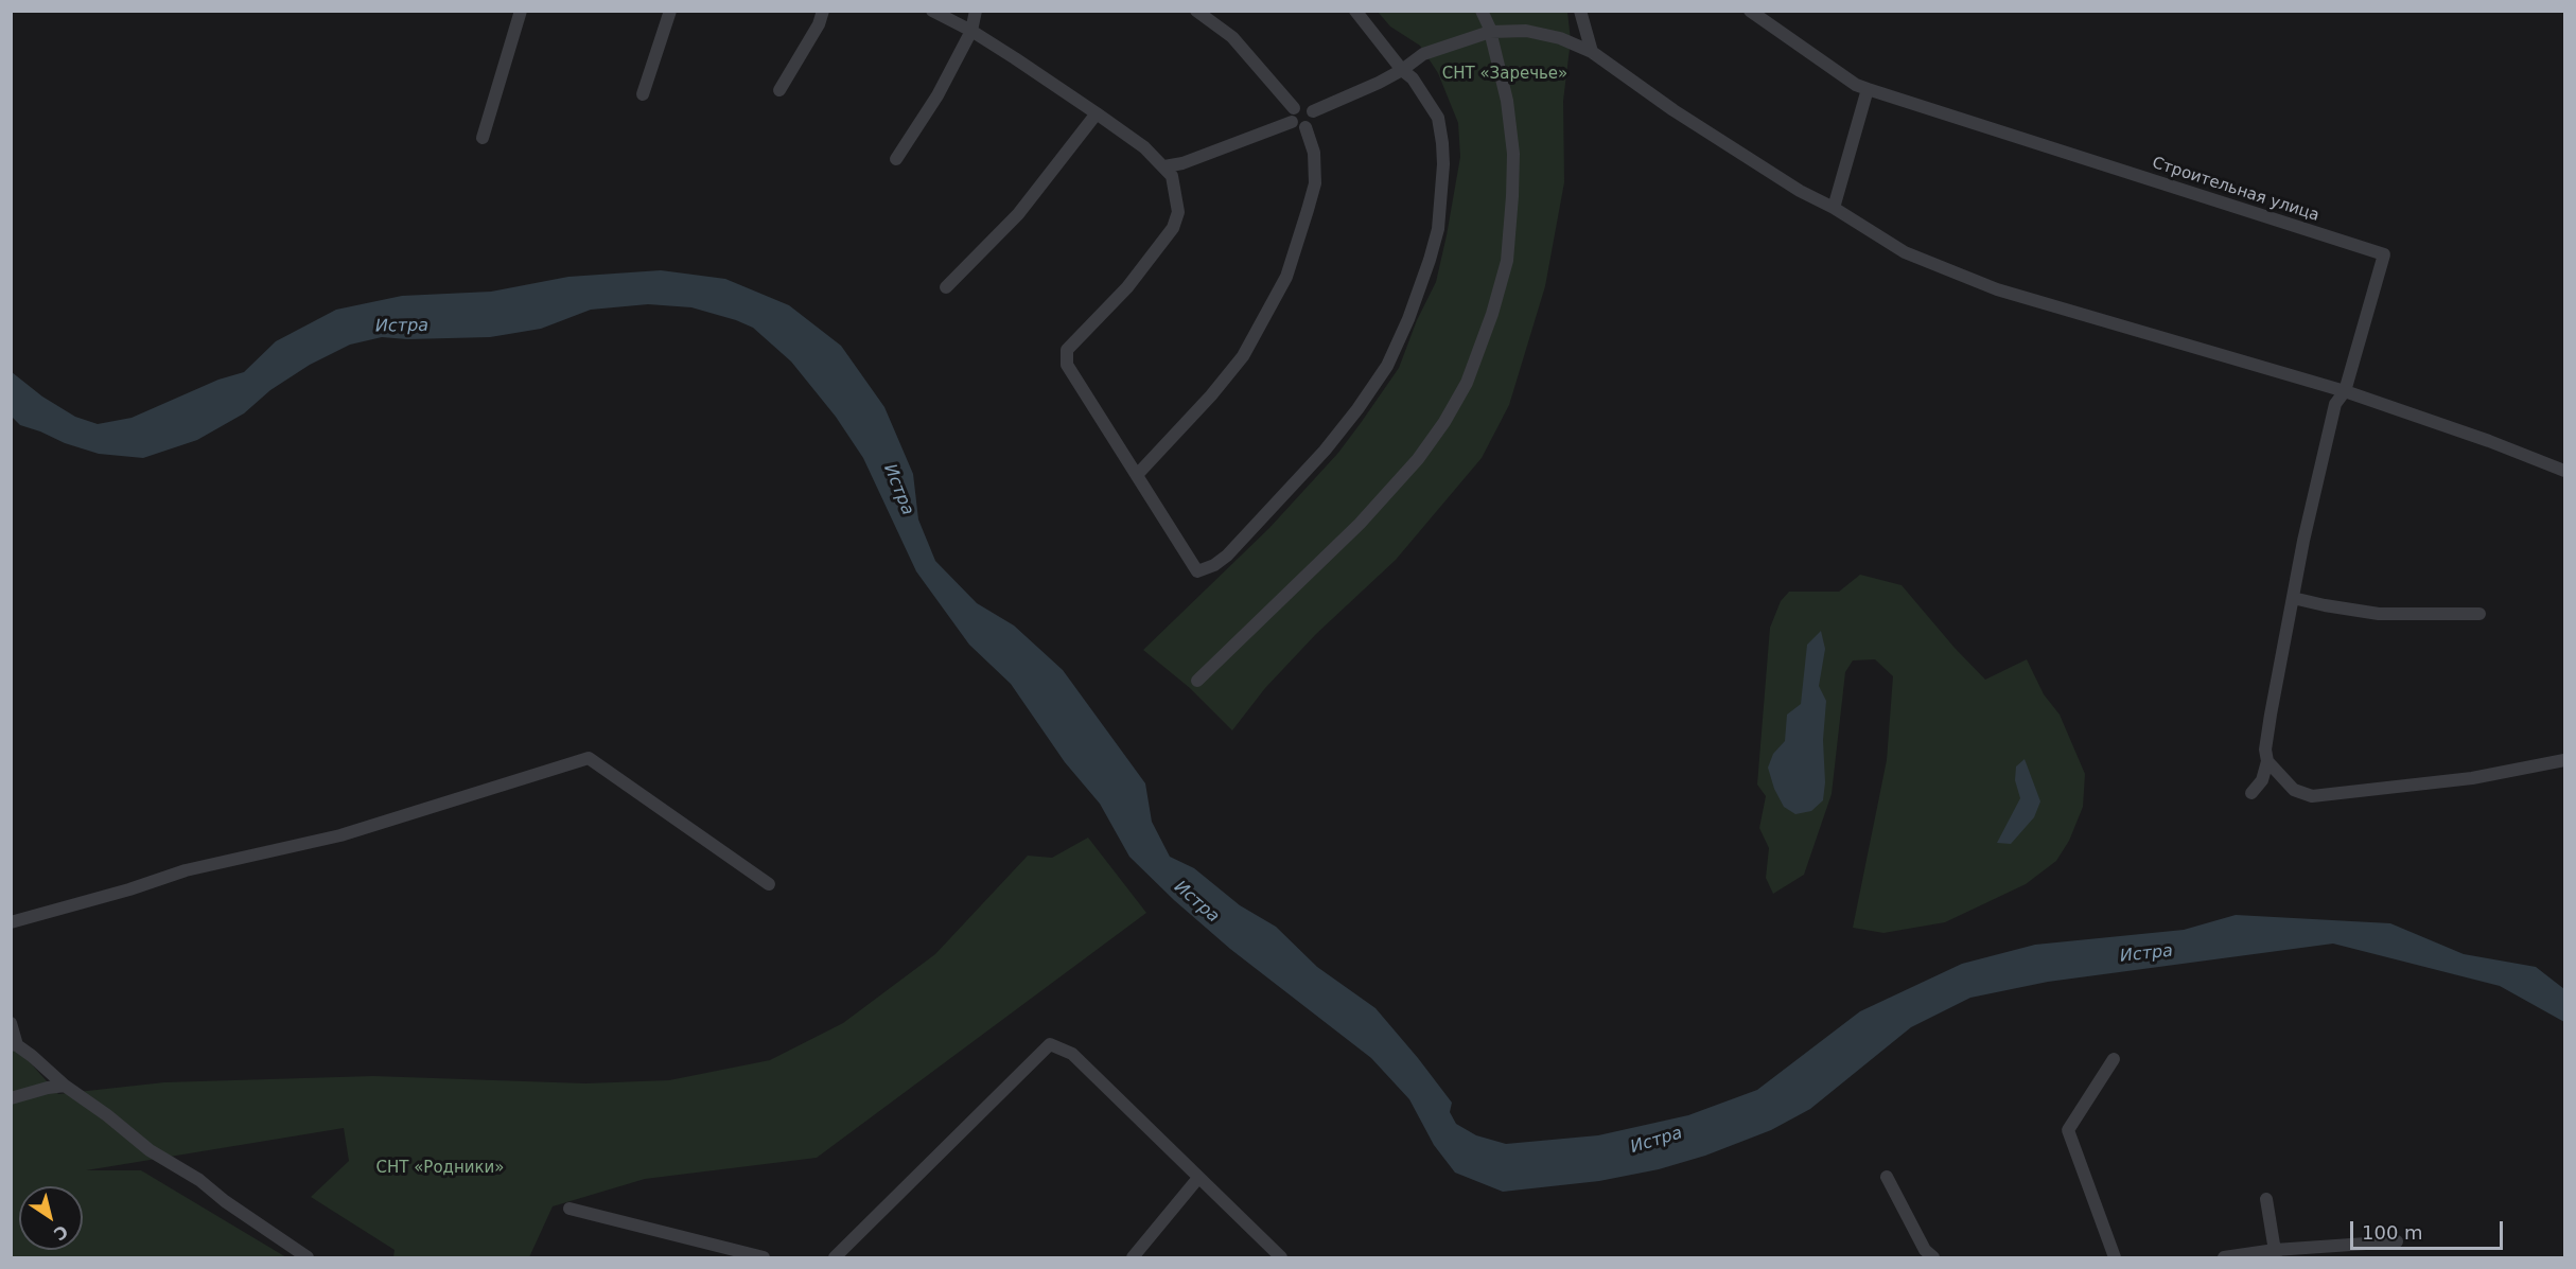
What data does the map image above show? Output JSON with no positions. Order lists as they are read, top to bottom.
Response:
{
  "streets": {
    "street": ["Строительная улица"]
  },
  "water": ["Истра"],
  "parks": ["СНТ «Заречье»", "СНТ «Родники»"],
  "scale_bar": "100 m",
  "north": "bottom right"
}
